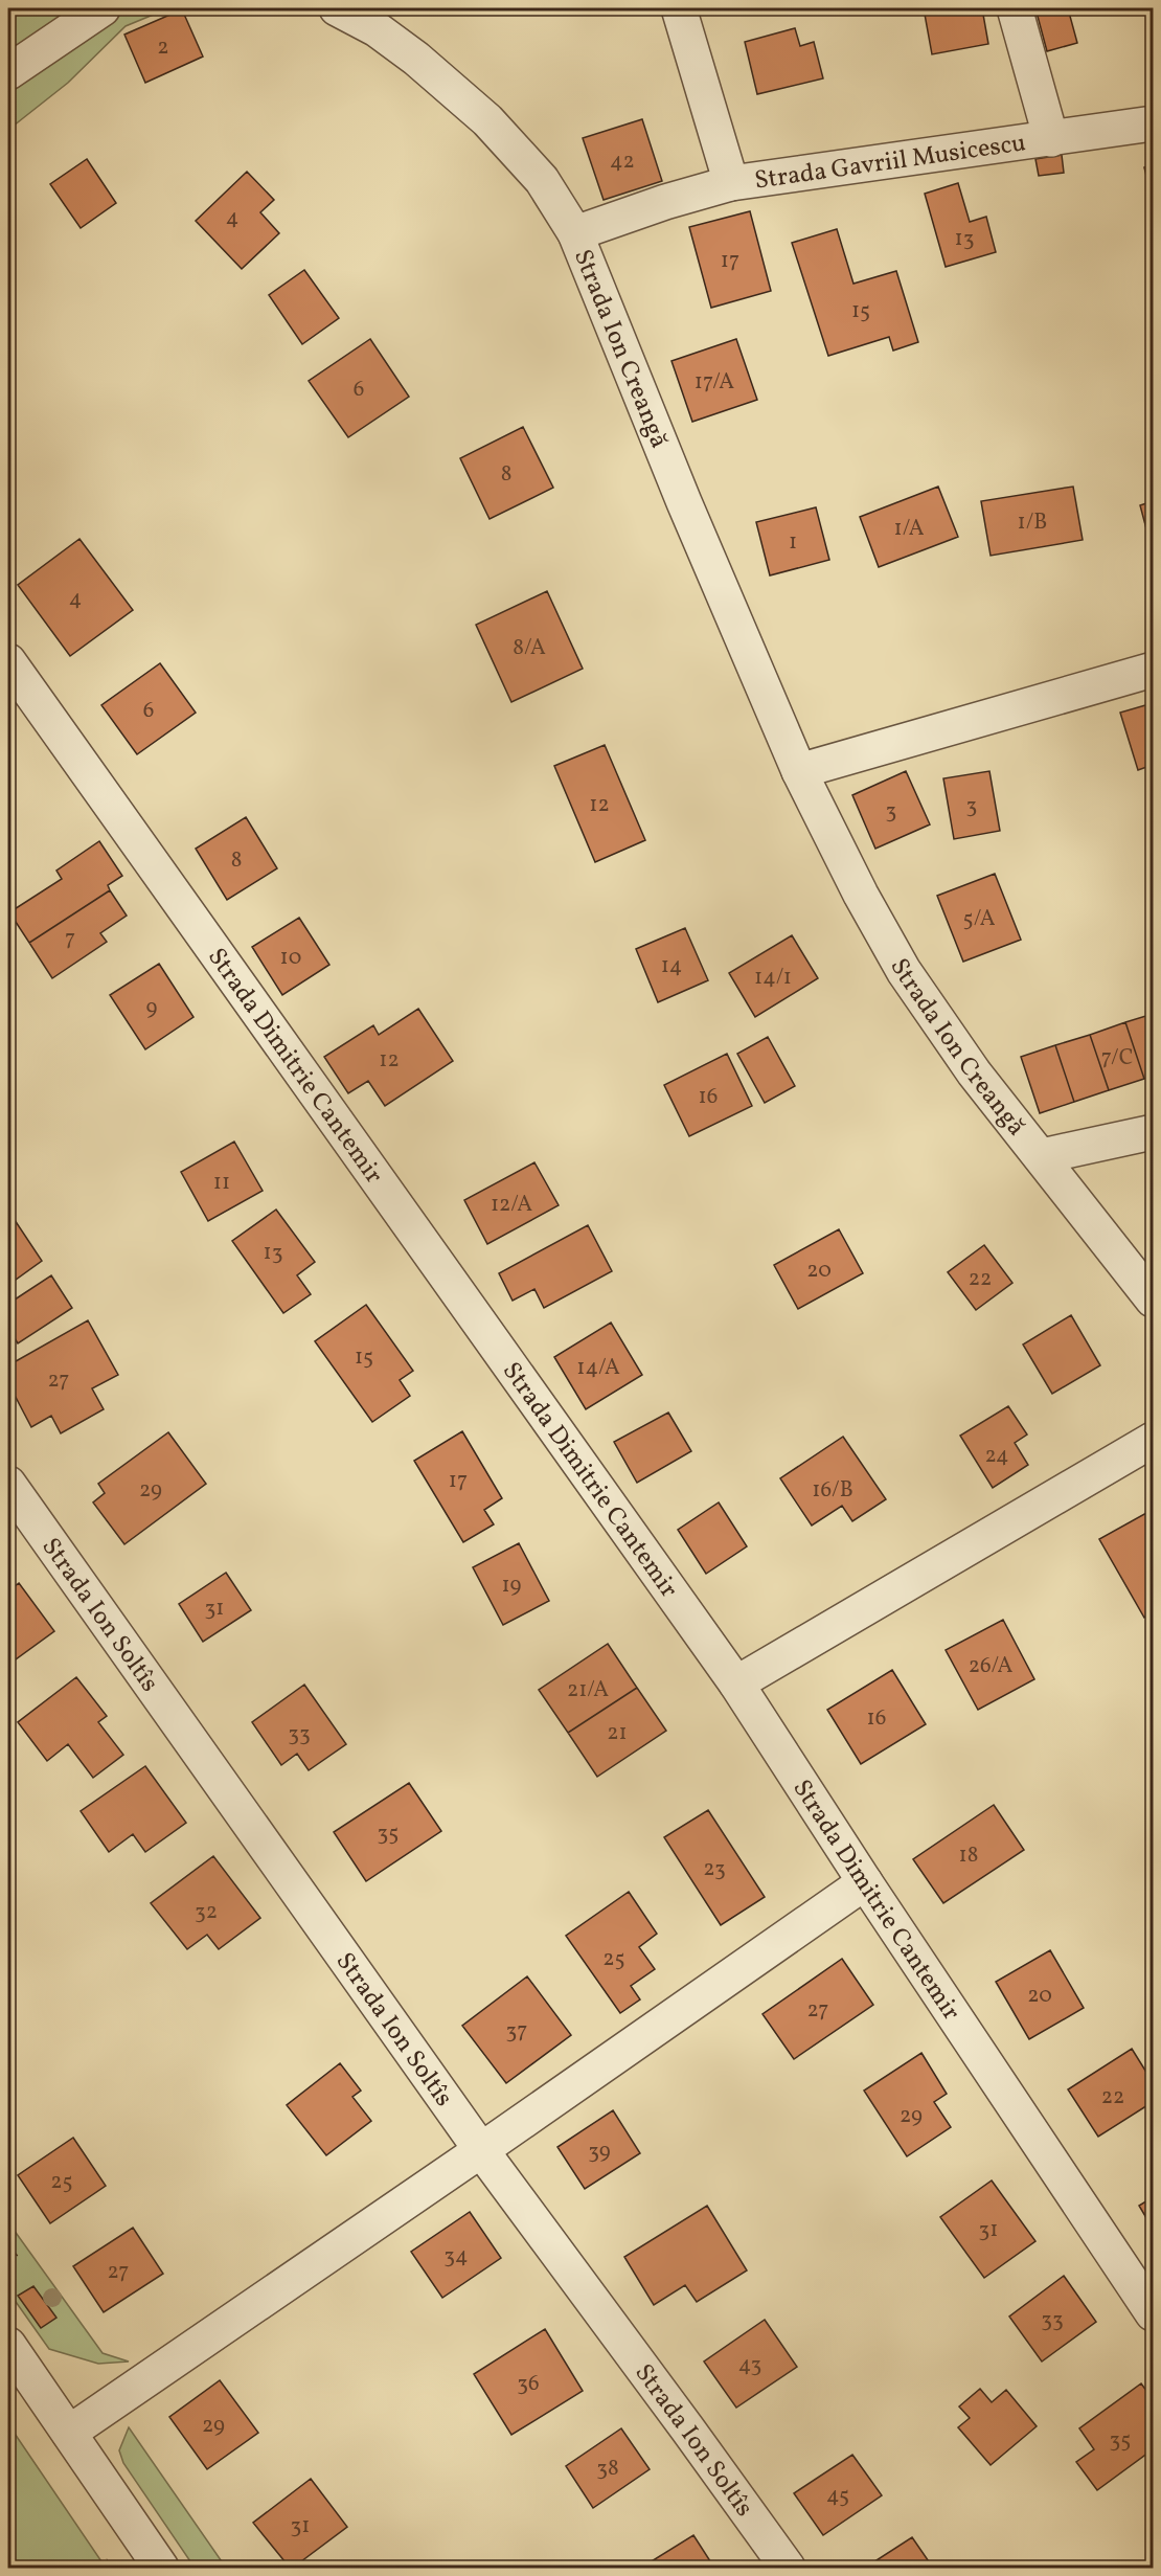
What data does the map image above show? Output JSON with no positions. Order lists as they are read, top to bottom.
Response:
{
  "streets": {
    "street": [
      "Strada Gavriil Musicescu",
      "Strada Ion Creangă",
      "Strada Dimitrie Cantemir",
      "Strada Ion Soltîs"
    ]
  },
  "crossings": [
    ["Strada Gavriil Musicescu", "Strada Ion Creangă"]
  ],
  "house_numbers": [
    "2",
    "42",
    "4",
    "13",
    "17",
    "15",
    "17/A",
    "6",
    "8",
    "1/B",
    "1/A",
    "1",
    "4",
    "8/A",
    "6",
    "12",
    "3",
    "3",
    "8",
    "5/A",
    "7",
    "10",
    "14",
    "14/1",
    "9",
    "7/C",
    "12",
    "16",
    "11",
    "12/A",
    "13",
    "20",
    "22",
    "15",
    "14/A",
    "27",
    "24",
    "17",
    "29",
    "16/B",
    "19",
    "31",
    "26/A",
    "21/A",
    "16",
    "21",
    "33",
    "35",
    "18",
    "23",
    "32",
    "25",
    "20",
    "27",
    "37",
    "22",
    "29",
    "39",
    "25",
    "31",
    "34",
    "27",
    "33",
    "43",
    "36",
    "29",
    "35",
    "38",
    "45",
    "31"
  ]
}
